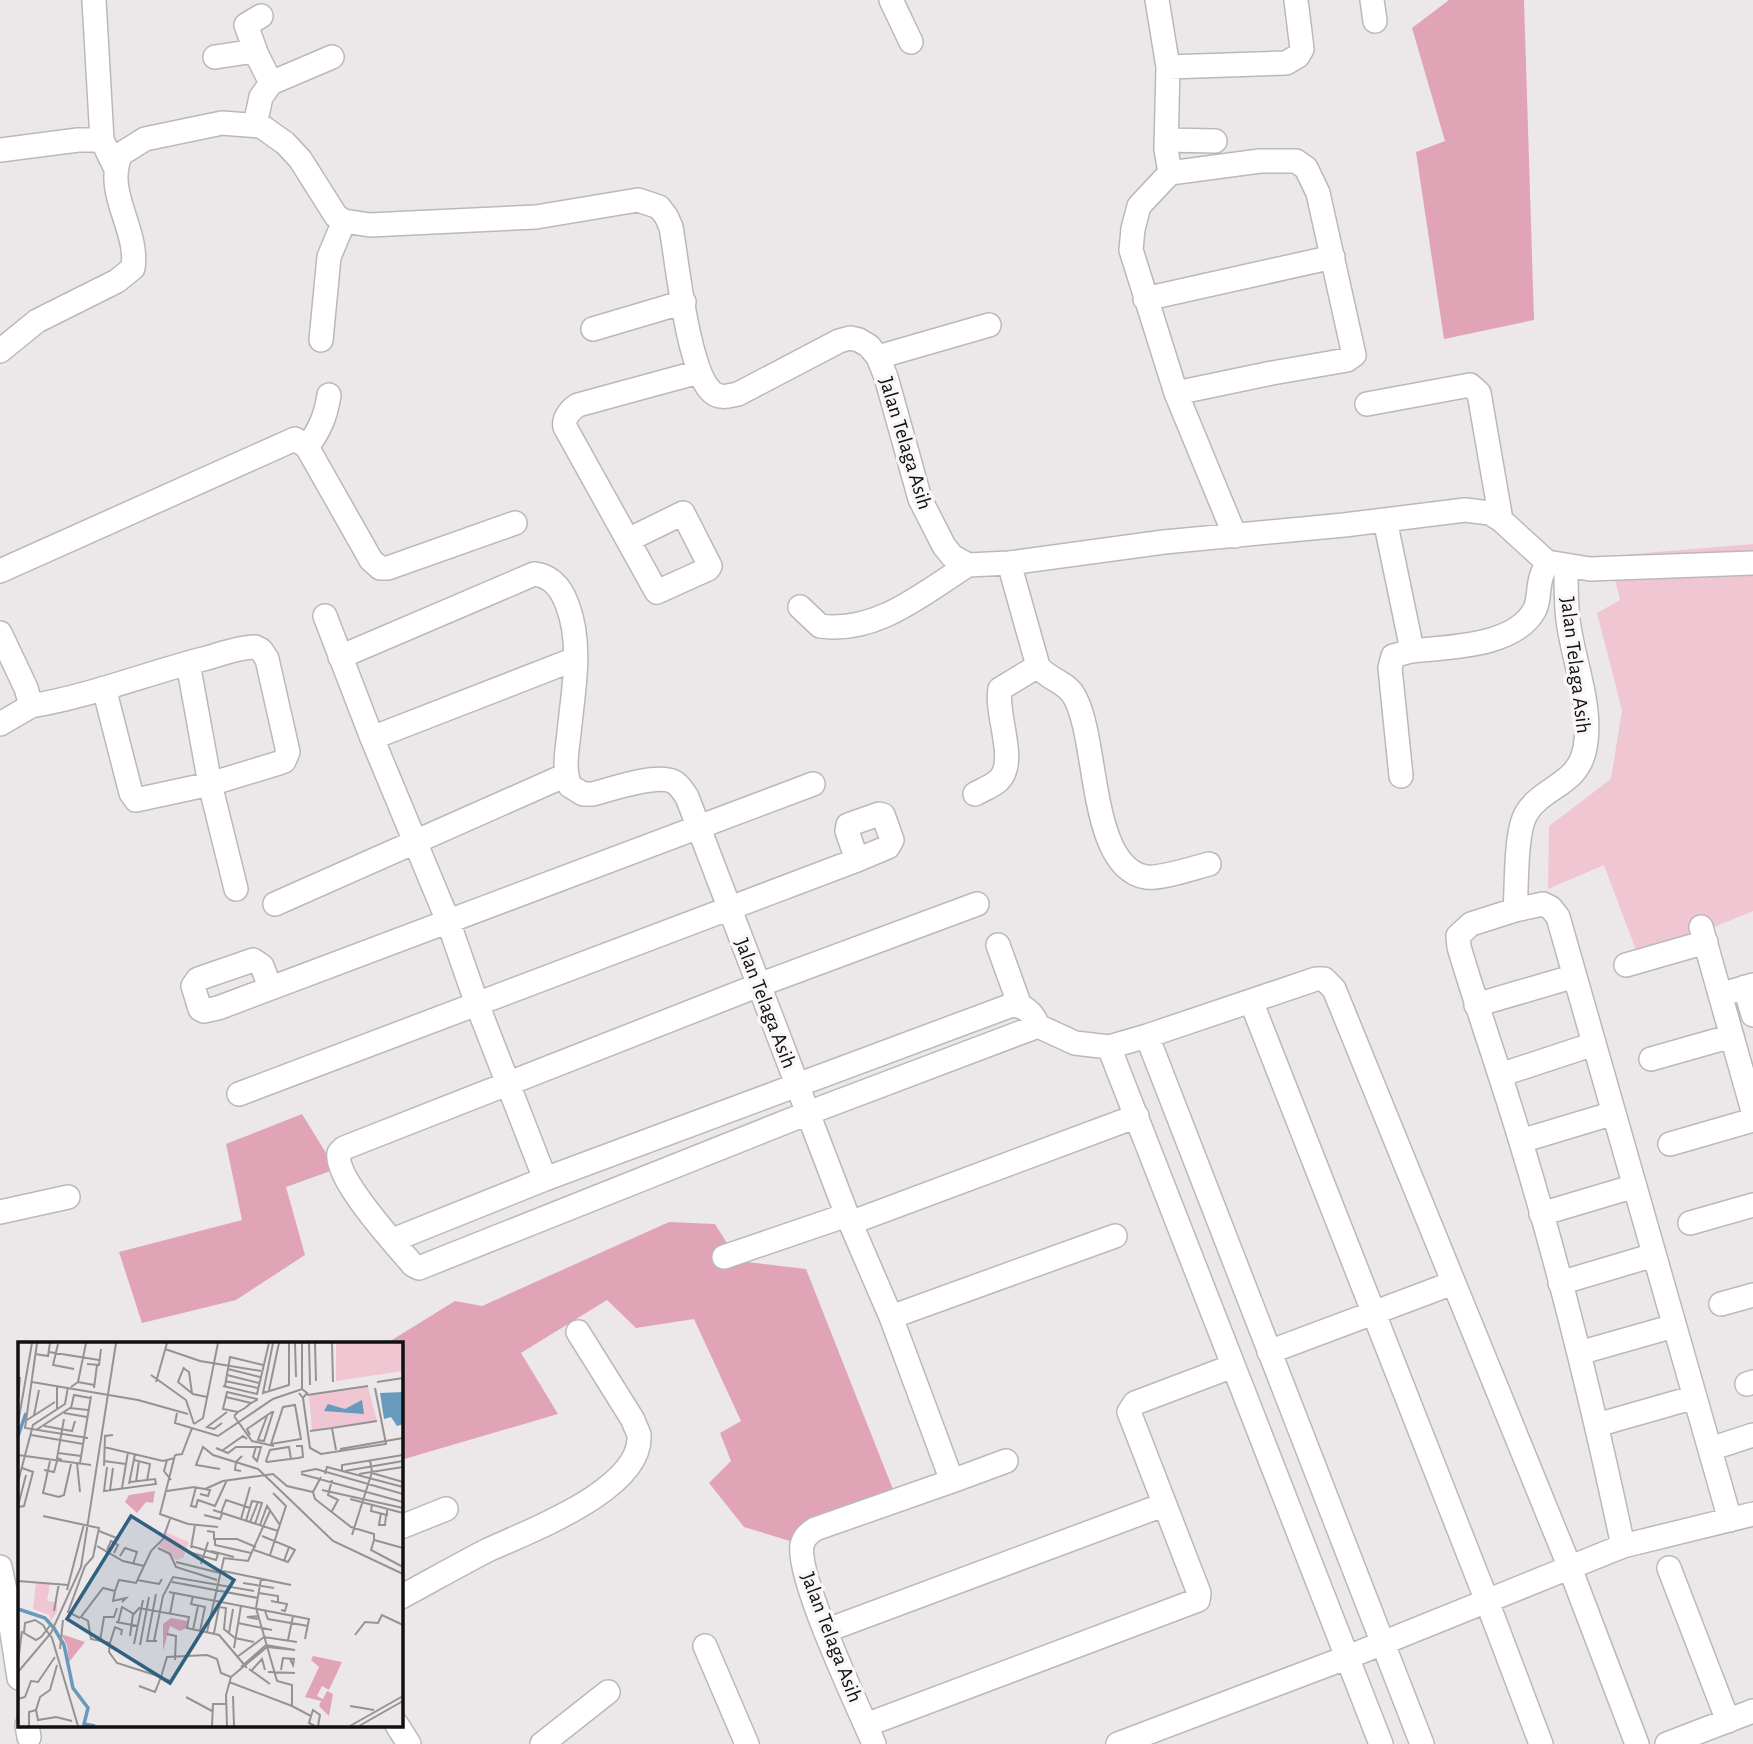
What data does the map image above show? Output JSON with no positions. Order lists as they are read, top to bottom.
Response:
{
  "streets": {
    "street": ["Jalan Telaga Asih"]
  }
}
